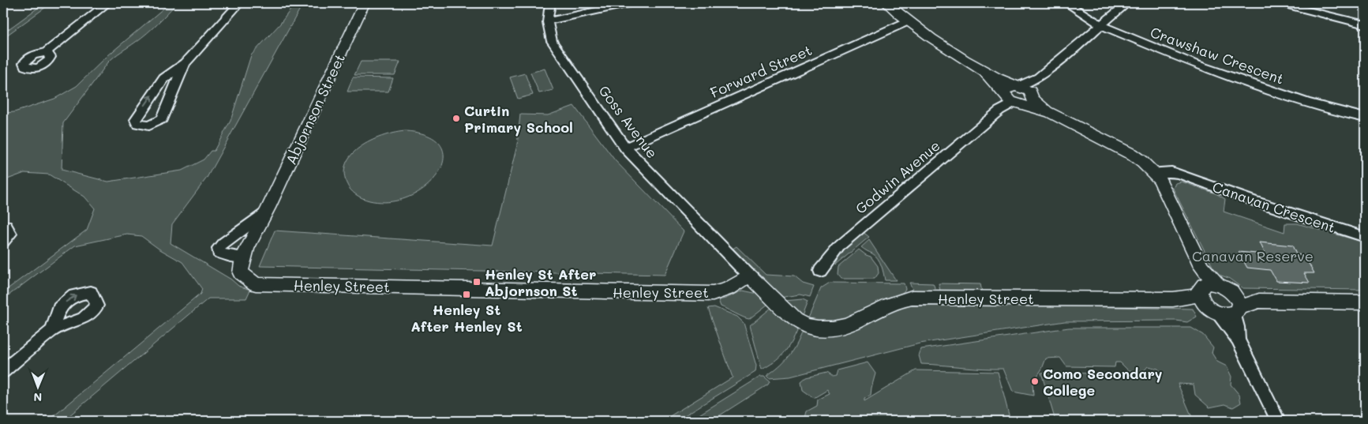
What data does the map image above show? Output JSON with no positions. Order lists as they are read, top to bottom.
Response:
{
  "streets": {
    "street": [
      "Crawshaw Crescent",
      "Forward Street",
      "Abjornson Street",
      "Goss Avenue",
      "Godwin Avenue",
      "Canavan Crescent",
      "Henley Street"
    ]
  },
  "crossings": [
    ["Crawshaw Crescent", "Godwin Avenue"],
    ["Forward Street", "Goss Avenue"],
    ["Abjornson Street", "Henley Street"],
    ["Goss Avenue", "Henley Street"]
  ],
  "parks": ["Canavan Reserve"],
  "places": {
    "other": ["Curtin Primary School", "Como Secondary College"],
    "transit": ["Henley St After Abjornson St", "Henley St After Henley St"]
  },
  "north": "bottom"
}
